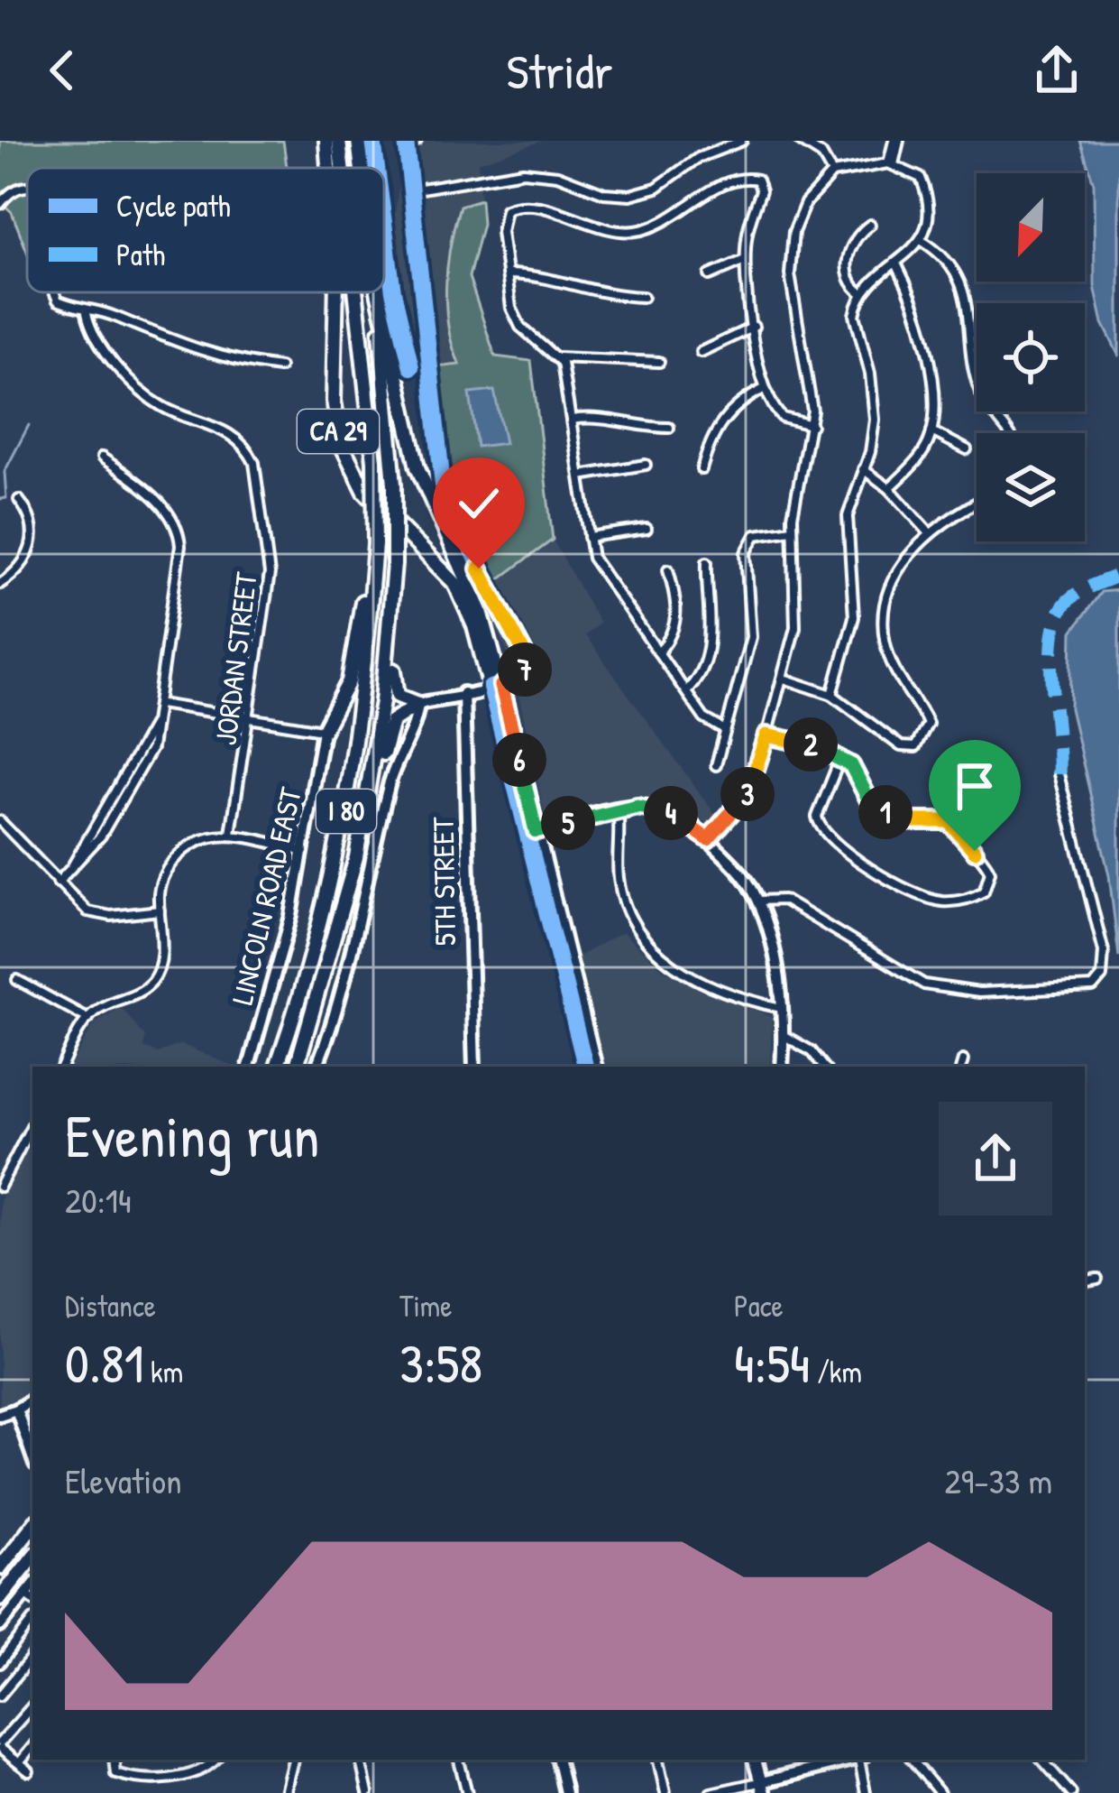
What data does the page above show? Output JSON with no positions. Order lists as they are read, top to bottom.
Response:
{
  "streets": {
    "highway": ["CA 29", "I 80"],
    "street": ["JORDAN STREET", "5TH STREET", "LINCOLN ROAD EAST"]
  },
  "legend": ["Cycle path", "Path"],
  "north": "bottom left",
  "page": {
    "header": "Stridr",
    "pins": [
      "7",
      "2",
      "6",
      "3",
      "1",
      "4",
      "5"
    ],
    "heading": ["Evening run", "20:14"],
    "stats": [
      ["Distance", "0.81 km"],
      ["Time", "3:58"],
      ["Pace", "4:54 /km"]
    ],
    "chart": ["Elevation", "29–33 m"]
  }
}
